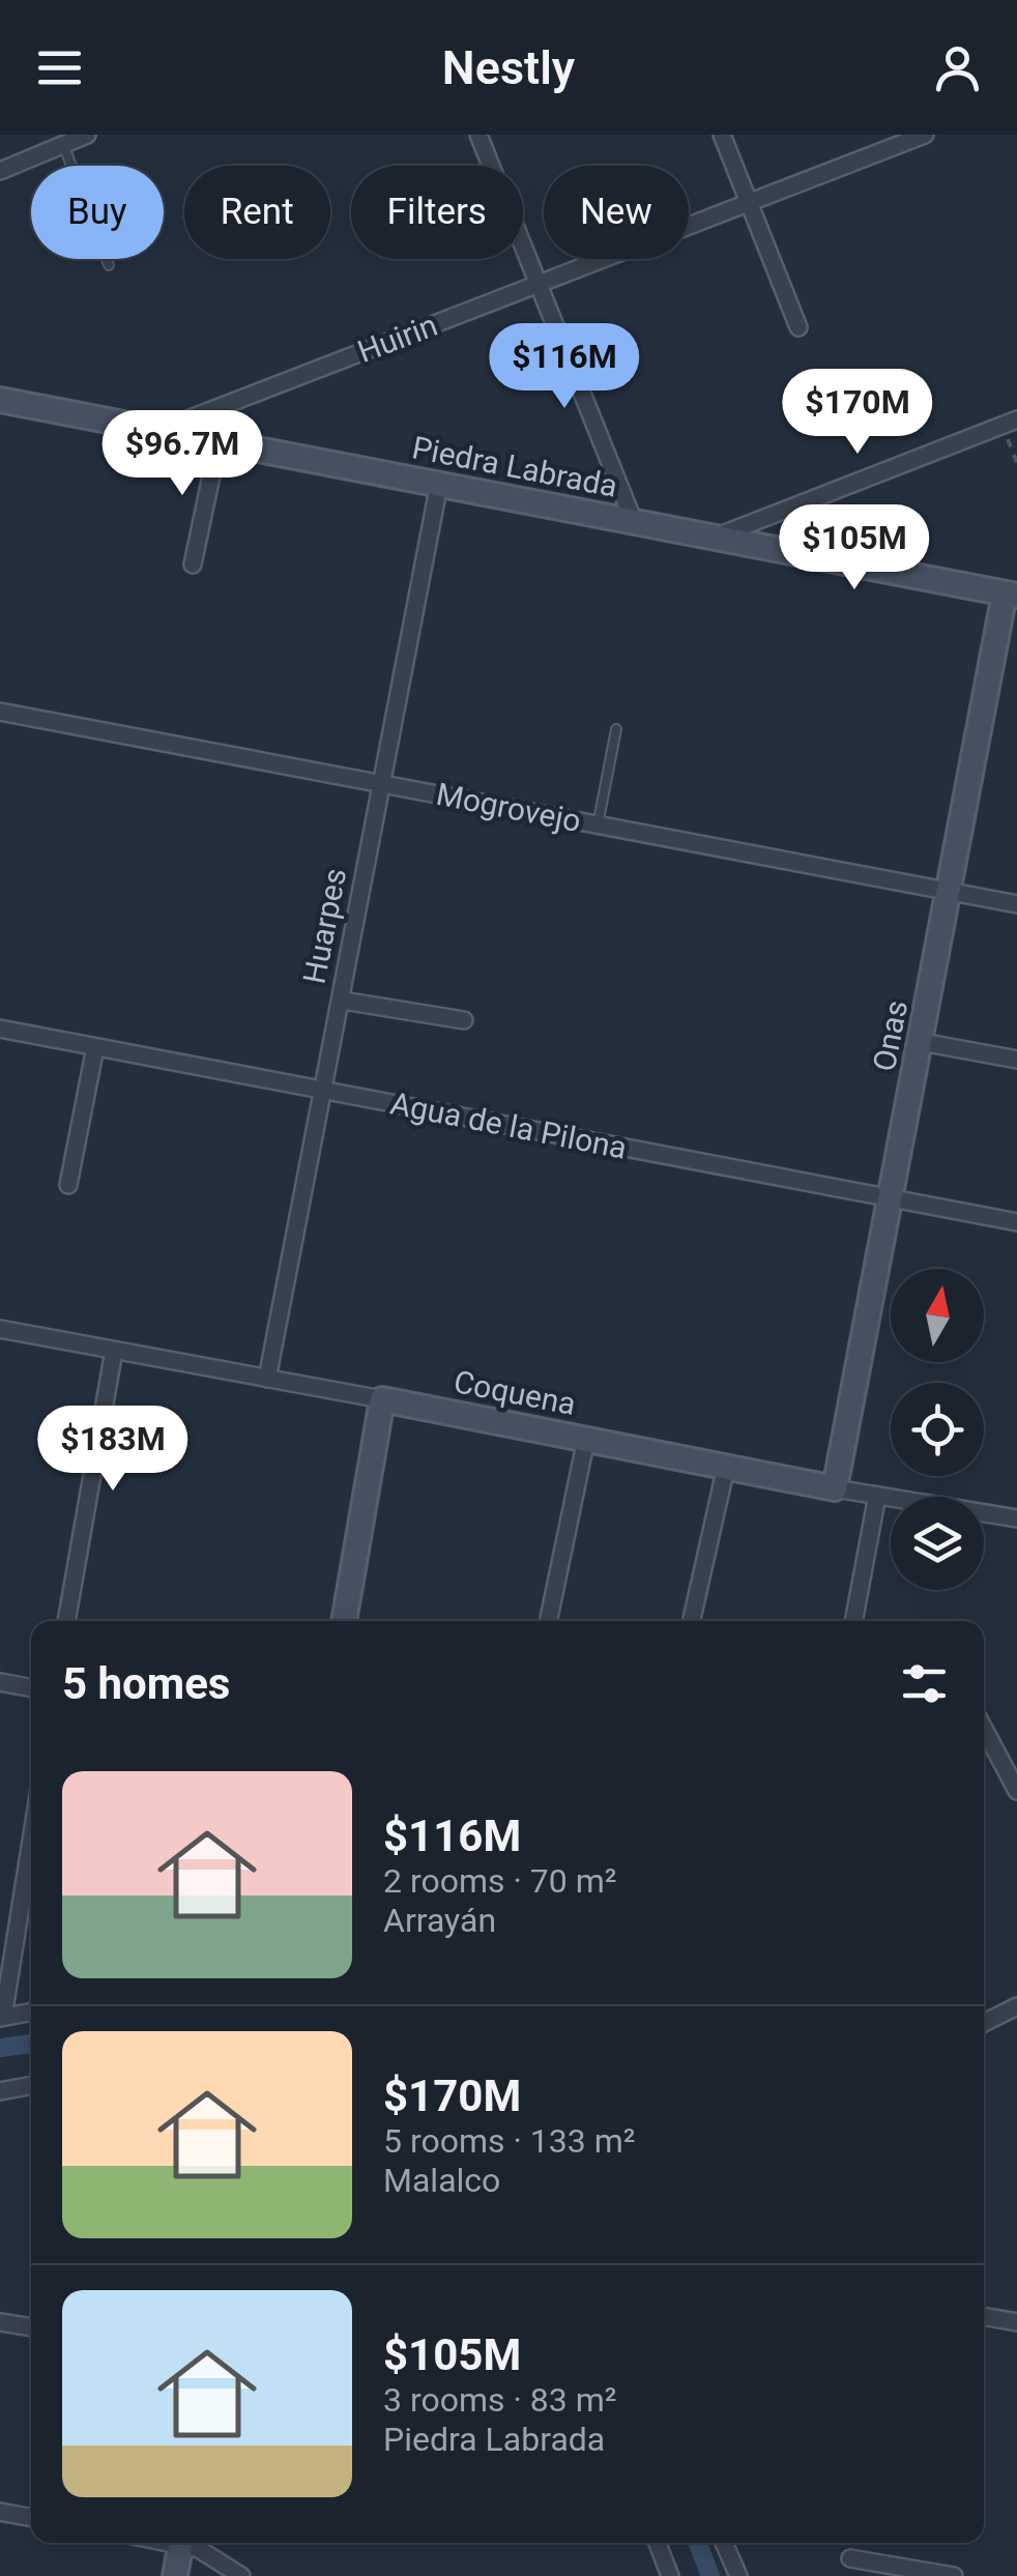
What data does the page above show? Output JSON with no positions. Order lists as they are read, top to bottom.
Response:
{
  "streets": {
    "main road": ["Piedra Labrada", "Onas", "Coquena"],
    "street": [
      "Huirin",
      "Mogrovejo",
      "Huarpes",
      "Agua de la Pilona"
    ]
  },
  "crossings": [
    ["Huirin", "Piedra Labrada"],
    ["Piedra Labrada", "Huarpes"],
    ["Piedra Labrada", "Onas"],
    ["Mogrovejo", "Huarpes"],
    ["Mogrovejo", "Onas"],
    ["Huarpes", "Agua de la Pilona"],
    ["Huarpes", "Coquena"],
    ["Onas", "Agua de la Pilona"],
    ["Onas", "Coquena"]
  ],
  "north": "top",
  "page": {
    "header": "Nestly",
    "chip": [
      "Buy",
      "Rent",
      "Filters",
      "New"
    ],
    "price": [
      "$116M",
      "$170M",
      "$96.7M",
      "$105M",
      "$183M"
    ],
    "heading": "5 homes",
    "list": [
      {
        "name": "$116M",
        "note": "2 rooms · 70 m² · Arrayán"
      },
      {
        "name": "$170M",
        "note": "5 rooms · 133 m² · Malalco"
      },
      {
        "name": "$105M",
        "note": "3 rooms · 83 m² · Piedra Labrada"
      }
    ]
  }
}
